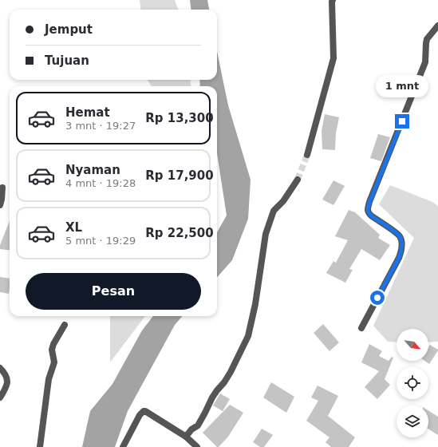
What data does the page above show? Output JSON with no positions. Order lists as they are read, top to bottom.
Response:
{
  "north": "bottom right",
  "page": {
    "banner": ["Jemput", "Tujuan"],
    "bubble": "1 mnt",
    "list": [
      {
        "name": "Hemat",
        "note": "3 mnt · 19:27",
        "value": "Rp 13,300"
      },
      {
        "name": "Nyaman",
        "note": "4 mnt · 19:28",
        "value": "Rp 17,900"
      },
      {
        "name": "XL",
        "note": "5 mnt · 19:29",
        "value": "Rp 22,500"
      }
    ],
    "buttons": "Pesan"
  }
}
